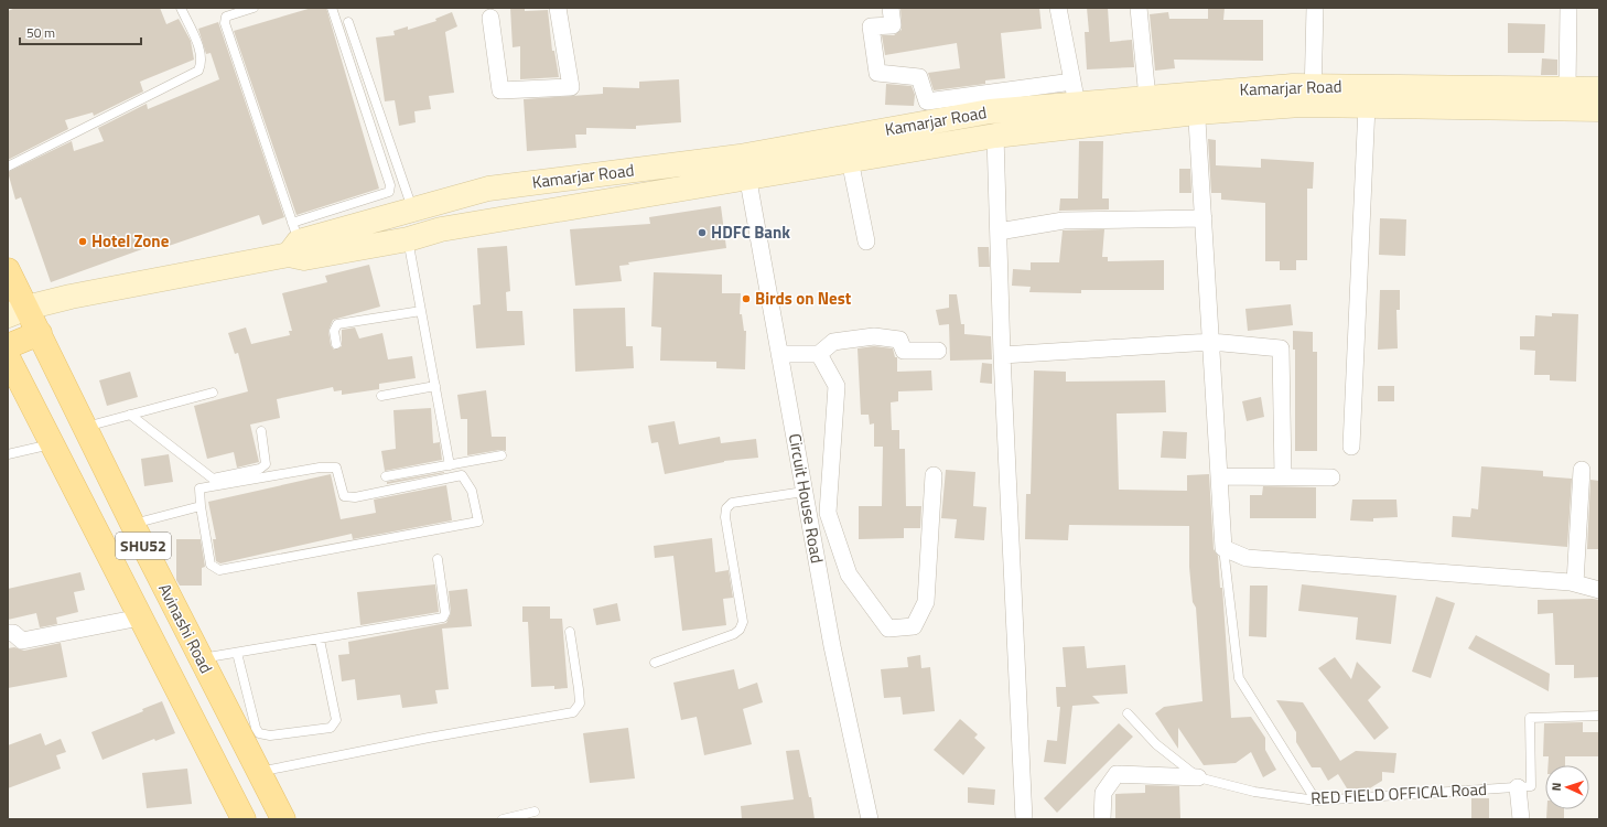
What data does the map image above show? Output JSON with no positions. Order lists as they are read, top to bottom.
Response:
{
  "streets": {
    "main road": ["Kamarjar Road", "SHU52", "Avinashi Road"],
    "street": ["Circuit House Road"],
    "lane": ["RED FIELD OFFICAL Road"]
  },
  "crossings": [
    ["Kamarjar Road", "Circuit House Road"]
  ],
  "places": ["HDFC Bank", "Hotel Zone", "Birds on Nest"],
  "scale_bar": "50 m",
  "north": "left"
}
